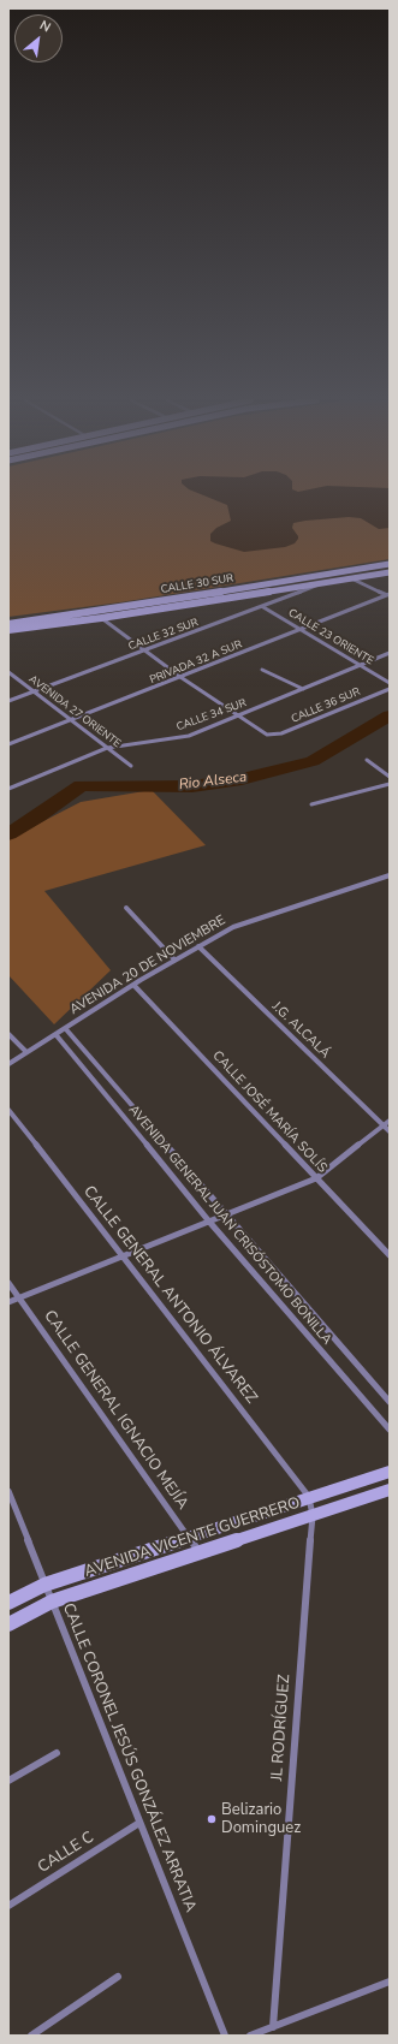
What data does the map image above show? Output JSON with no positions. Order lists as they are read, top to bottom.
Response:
{
  "streets": {
    "main road": ["CALLE 30 SUR", "AVENIDA VICENTE GUERRERO"],
    "street": [
      "CALLE 32 SUR",
      "CALLE 23 ORIENTE",
      "PRIVADA 32 A SUR",
      "CALLE 36 SUR",
      "AVENIDA 27 ORIENTE",
      "CALLE 34 SUR",
      "AVENIDA 20 DE NOVIEMBRE",
      "J.G. ALCALÁ",
      "CALLE JOSÉ MARÍA SOLÍS",
      "AVENIDA GENERAL JUAN CRISÓSTOMO BONILLA",
      "CALLE GENERAL ANTONIO ÁLVAREZ",
      "CALLE GENERAL IGNACIO MEJÍA",
      "JL RODRÍGUEZ",
      "CALLE CORONEL JESÚS GONZÁLEZ ARRATIA",
      "CALLE C"
    ]
  },
  "crossings": [
    ["CALLE 30 SUR", "CALLE 32 SUR"],
    ["CALLE 32 SUR", "CALLE 23 ORIENTE"],
    ["CALLE 32 SUR", "AVENIDA 27 ORIENTE"],
    ["CALLE 23 ORIENTE", "PRIVADA 32 A SUR"],
    ["CALLE 23 ORIENTE", "CALLE 34 SUR"],
    ["PRIVADA 32 A SUR", "AVENIDA 27 ORIENTE"],
    ["CALLE 36 SUR", "CALLE 34 SUR"],
    ["AVENIDA 27 ORIENTE", "CALLE 34 SUR"],
    ["AVENIDA 20 DE NOVIEMBRE", "J.G. ALCALÁ"],
    ["AVENIDA 20 DE NOVIEMBRE", "CALLE JOSÉ MARÍA SOLÍS"],
    ["AVENIDA 20 DE NOVIEMBRE", "AVENIDA GENERAL JUAN CRISÓSTOMO BONILLA"],
    ["CALLE GENERAL ANTONIO ÁLVAREZ", "AVENIDA VICENTE GUERRERO"],
    ["CALLE GENERAL ANTONIO ÁLVAREZ", "JL RODRÍGUEZ"],
    ["CALLE GENERAL IGNACIO MEJÍA", "AVENIDA VICENTE GUERRERO"],
    ["AVENIDA VICENTE GUERRERO", "JL RODRÍGUEZ"],
    ["AVENIDA VICENTE GUERRERO", "CALLE CORONEL JESÚS GONZÁLEZ ARRATIA"],
    ["CALLE CORONEL JESÚS GONZÁLEZ ARRATIA", "CALLE C"]
  ],
  "water": ["Rio Alseca"],
  "places": ["Belizario Dominguez"],
  "north": "top right"
}
